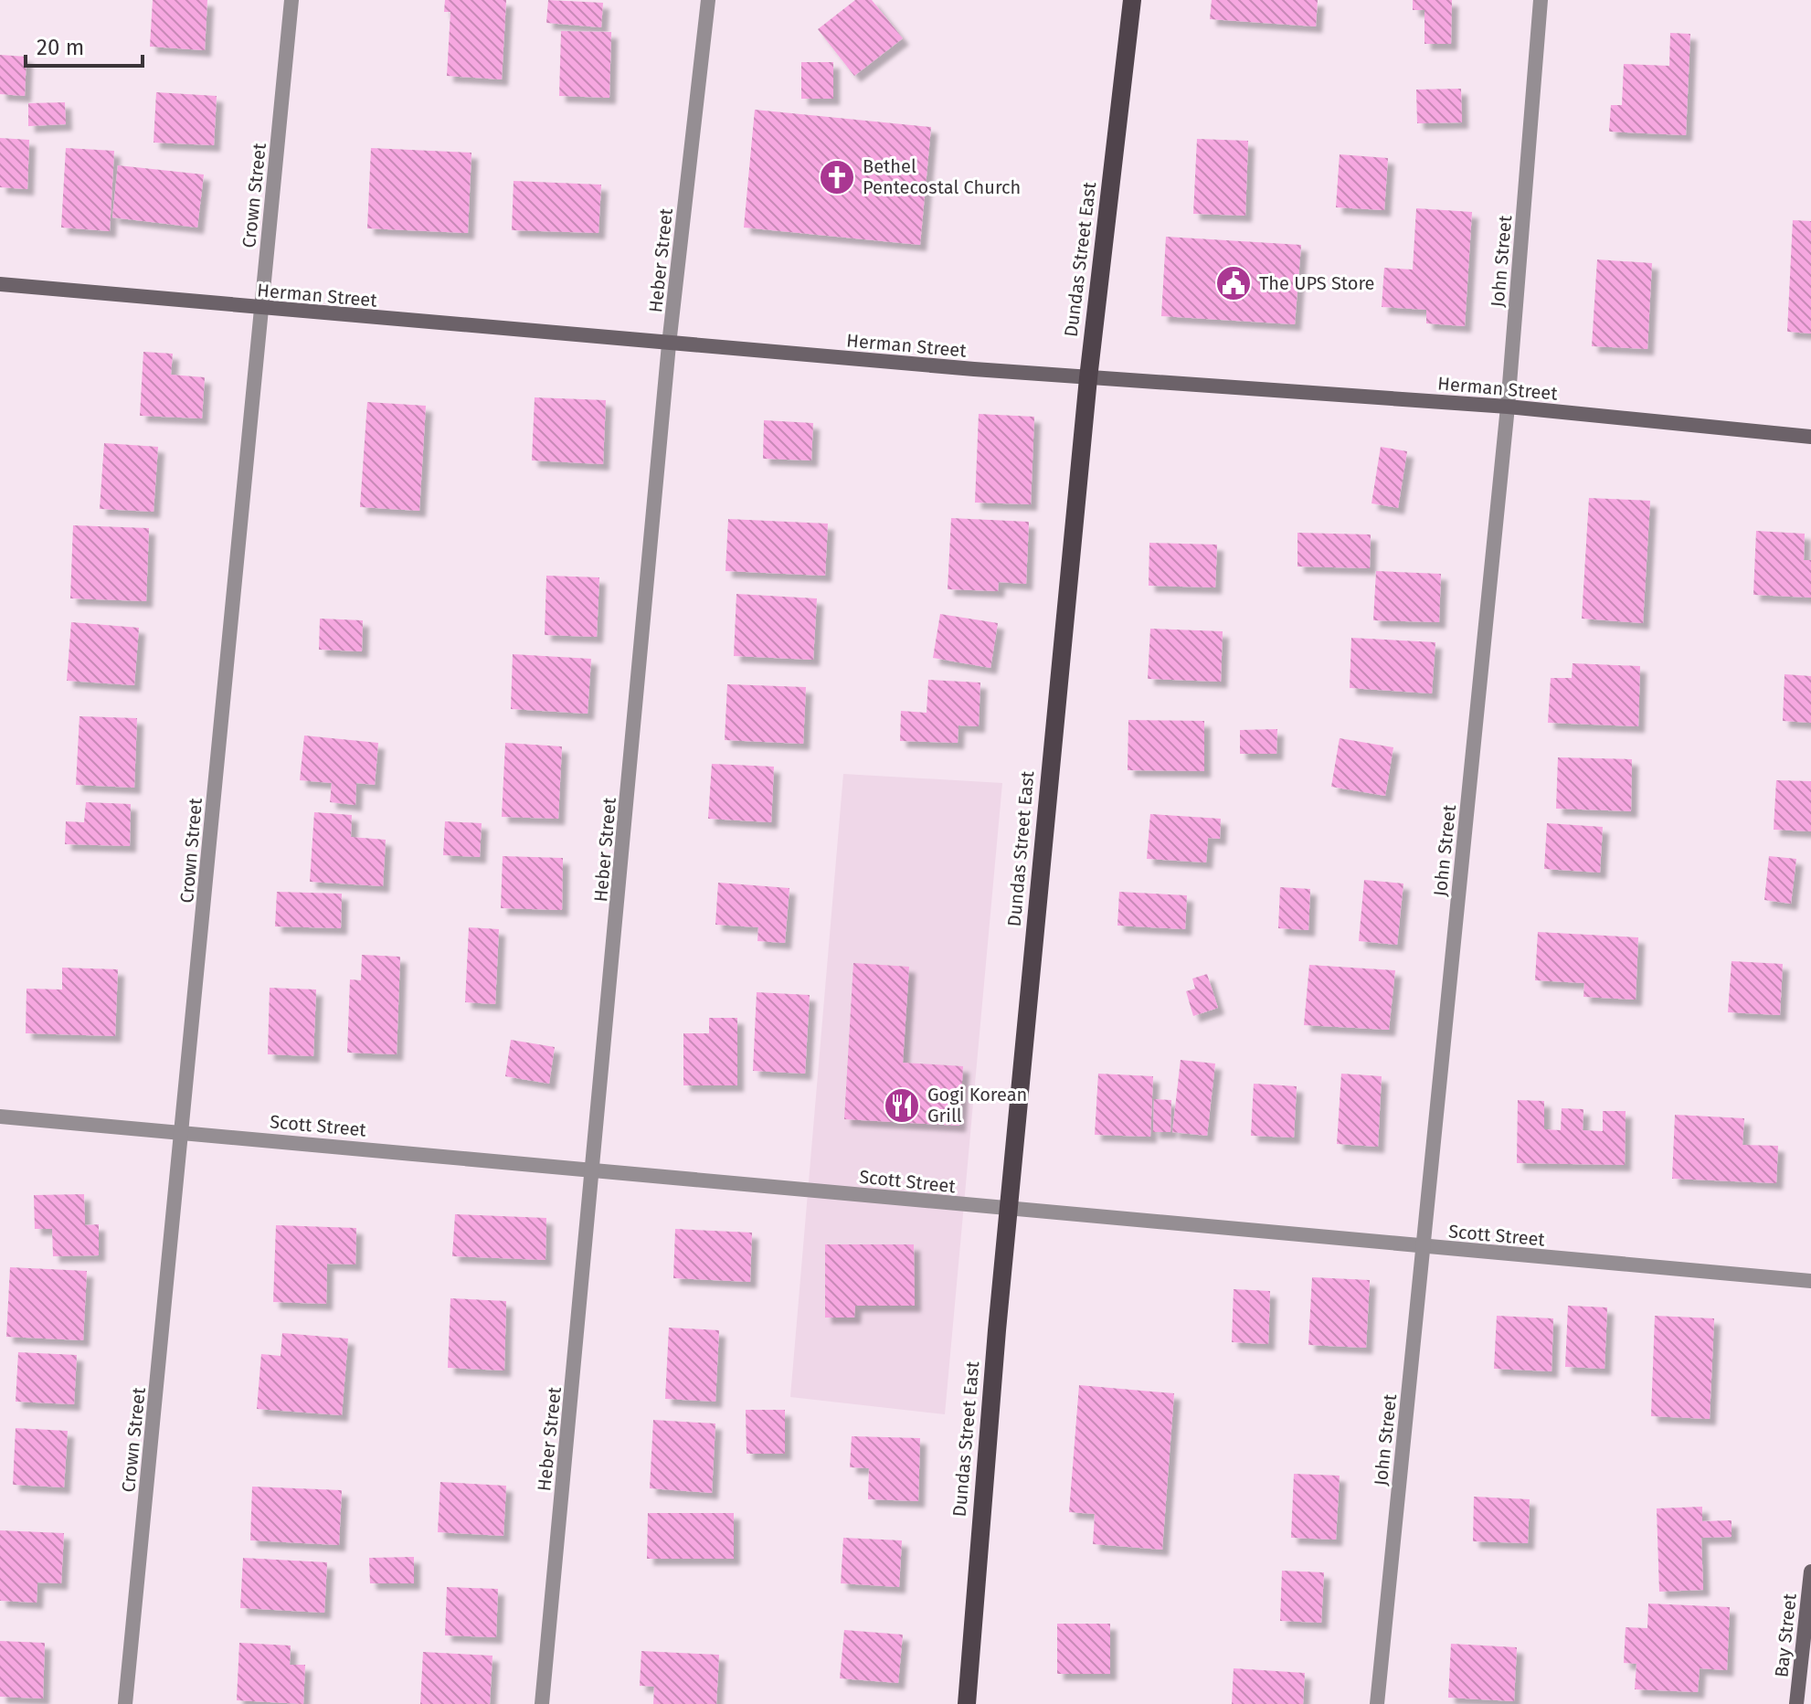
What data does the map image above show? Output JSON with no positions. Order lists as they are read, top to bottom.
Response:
{
  "streets": {
    "main road": ["Dundas Street East"],
    "street": [
      "Crown Street",
      "Heber Street",
      "John Street",
      "Herman Street",
      "Scott Street",
      "Bay Street"
    ]
  },
  "crossings": [
    ["Crown Street", "Herman Street"],
    ["Crown Street", "Scott Street"],
    ["Dundas Street East", "Herman Street"],
    ["Dundas Street East", "Scott Street"],
    ["Heber Street", "Herman Street"],
    ["Heber Street", "Scott Street"],
    ["John Street", "Herman Street"],
    ["John Street", "Scott Street"]
  ],
  "places": {
    "church": ["Bethel Pentecostal Church"],
    "public building": ["The UPS Store"],
    "restaurant": ["Gogi Korean Grill"]
  },
  "scale_bar": "20 m"
}
